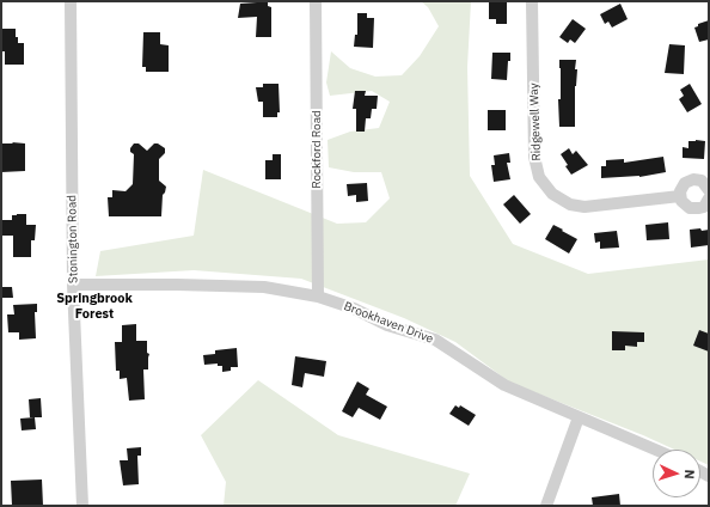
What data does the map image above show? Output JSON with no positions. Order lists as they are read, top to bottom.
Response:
{
  "streets": {
    "street": [
      "Ridgewell Way",
      "Rockford Road",
      "Stonington Road",
      "Brookhaven Drive"
    ]
  },
  "crossings": [
    ["Rockford Road", "Brookhaven Drive"],
    ["Stonington Road", "Brookhaven Drive"]
  ],
  "districts": ["Springbrook Forest"],
  "north": "right"
}
